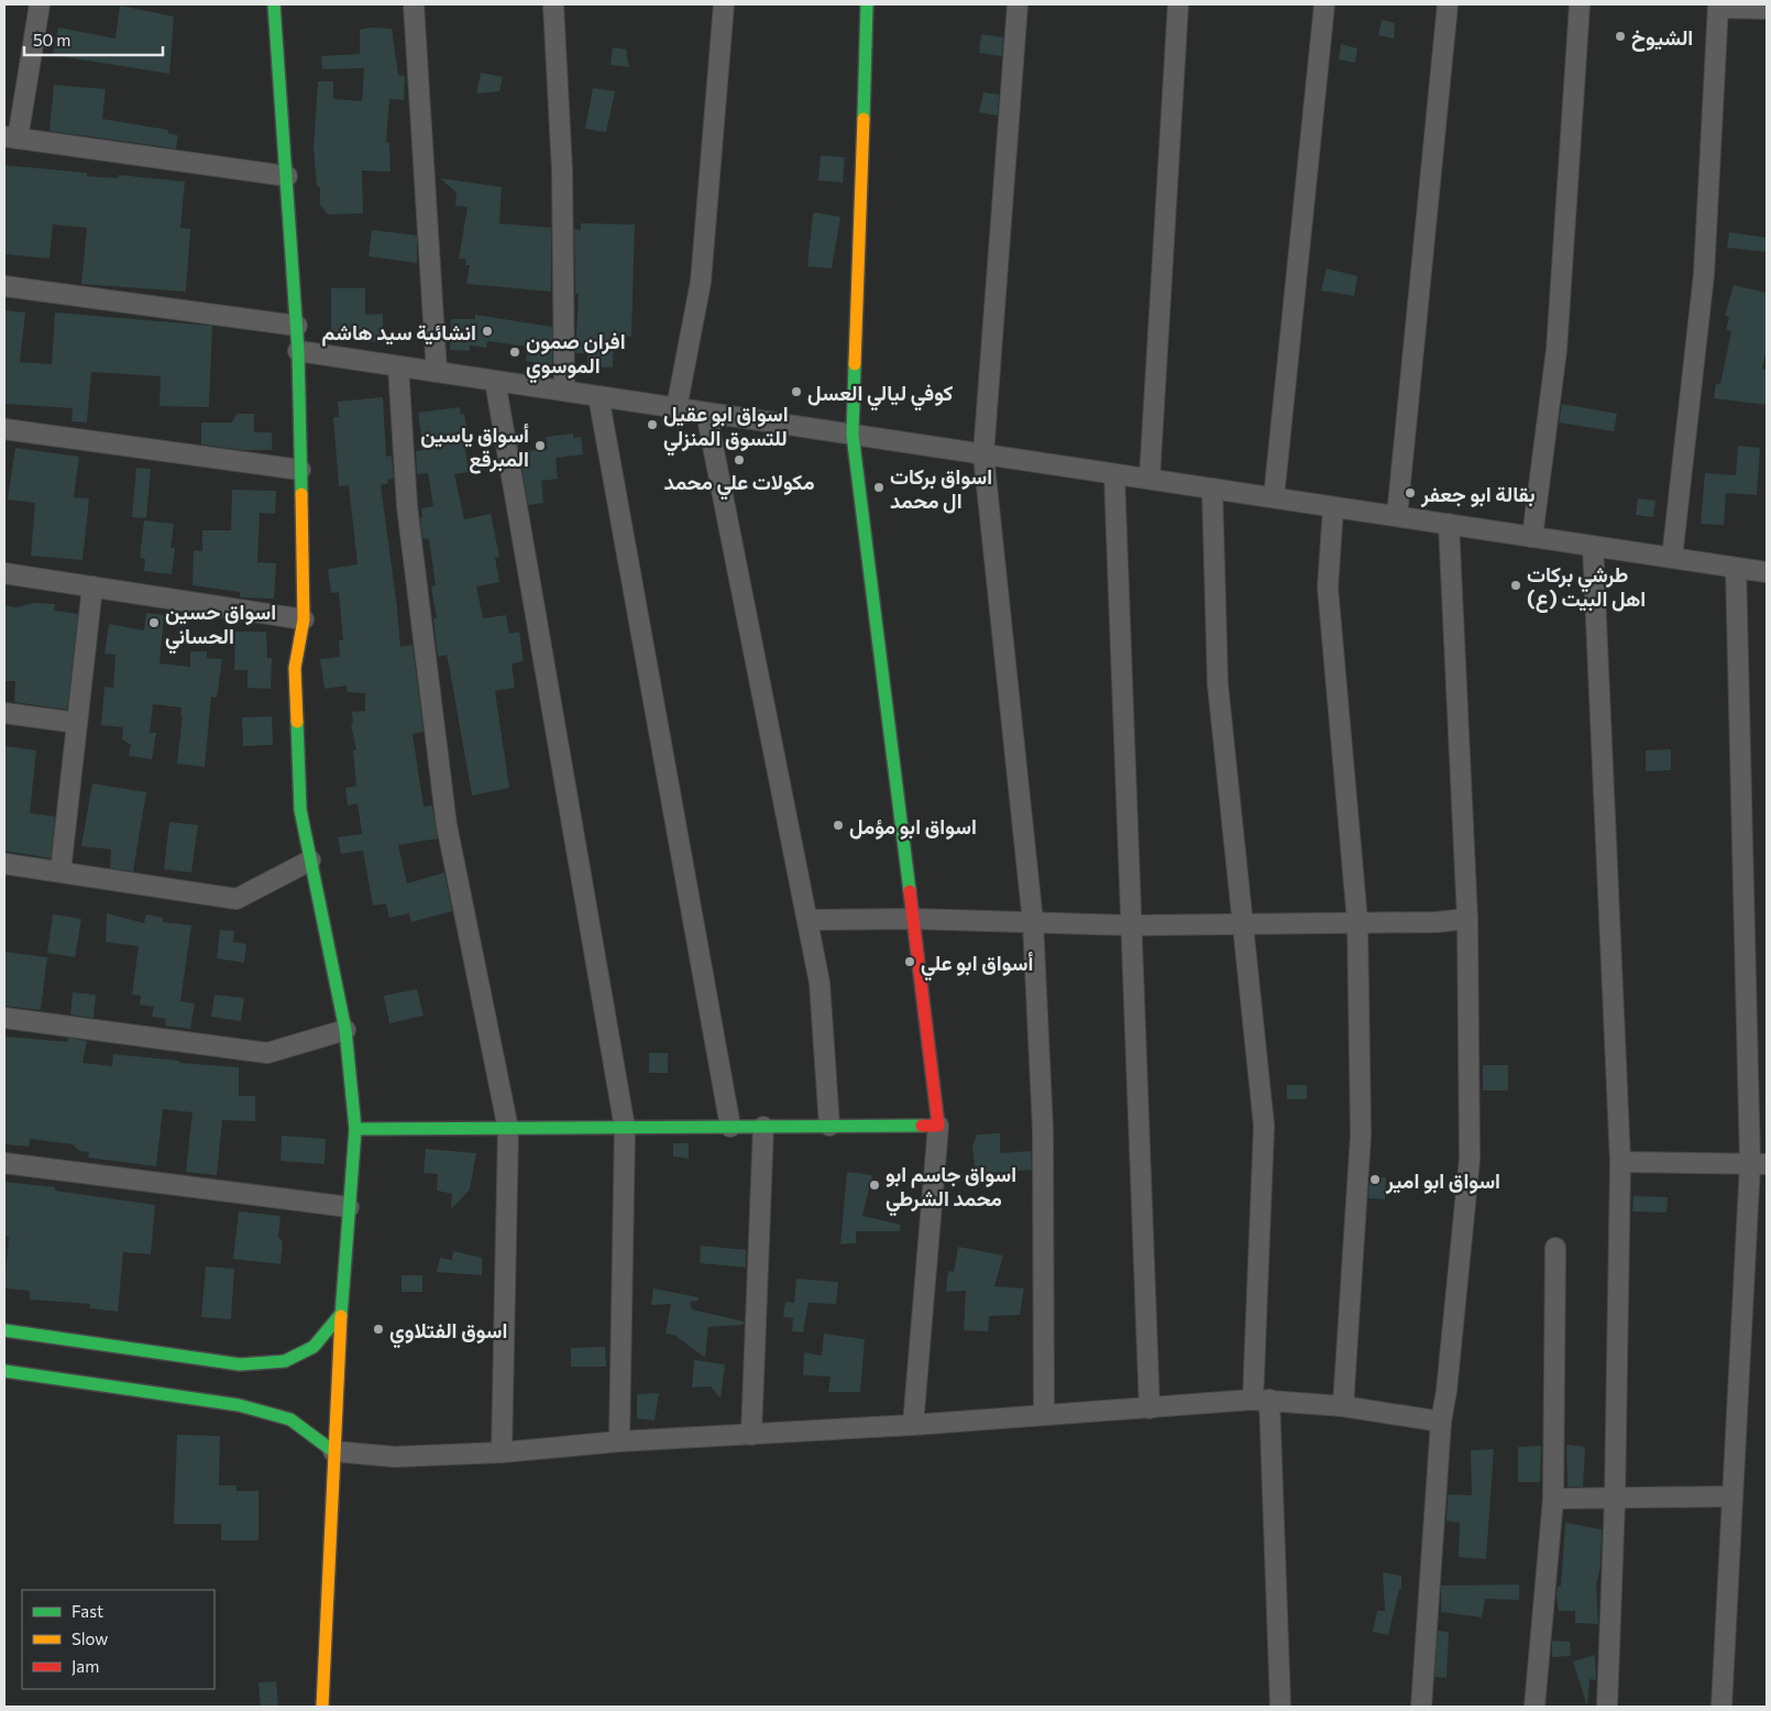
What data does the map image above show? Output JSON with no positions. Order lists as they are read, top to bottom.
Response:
{
  "places": [
    "الشيوخ",
    "انشائية سيد هاشم",
    "افران صمون الموسوي",
    "كوفي ليالي العسل",
    "اسواق ابو عقيل للتسوق المنزلي",
    "أسواق ياسين المبرقع",
    "مكولات علي محمد",
    "اسواق بركات ال محمد",
    "بقالة ابو جعفر",
    "طرشي بركات اهل البيت (ع)",
    "اسواق حسين الحساني",
    "اسواق ابو مؤمل",
    "أسواق ابو علي",
    "اسواق ابو امير",
    "اسواق جاسم ابو محمد الشرطي",
    "اسوق الفتلاوي"
  ],
  "legend": ["Fast", "Slow", "Jam"],
  "scale_bar": "50 m"
}
